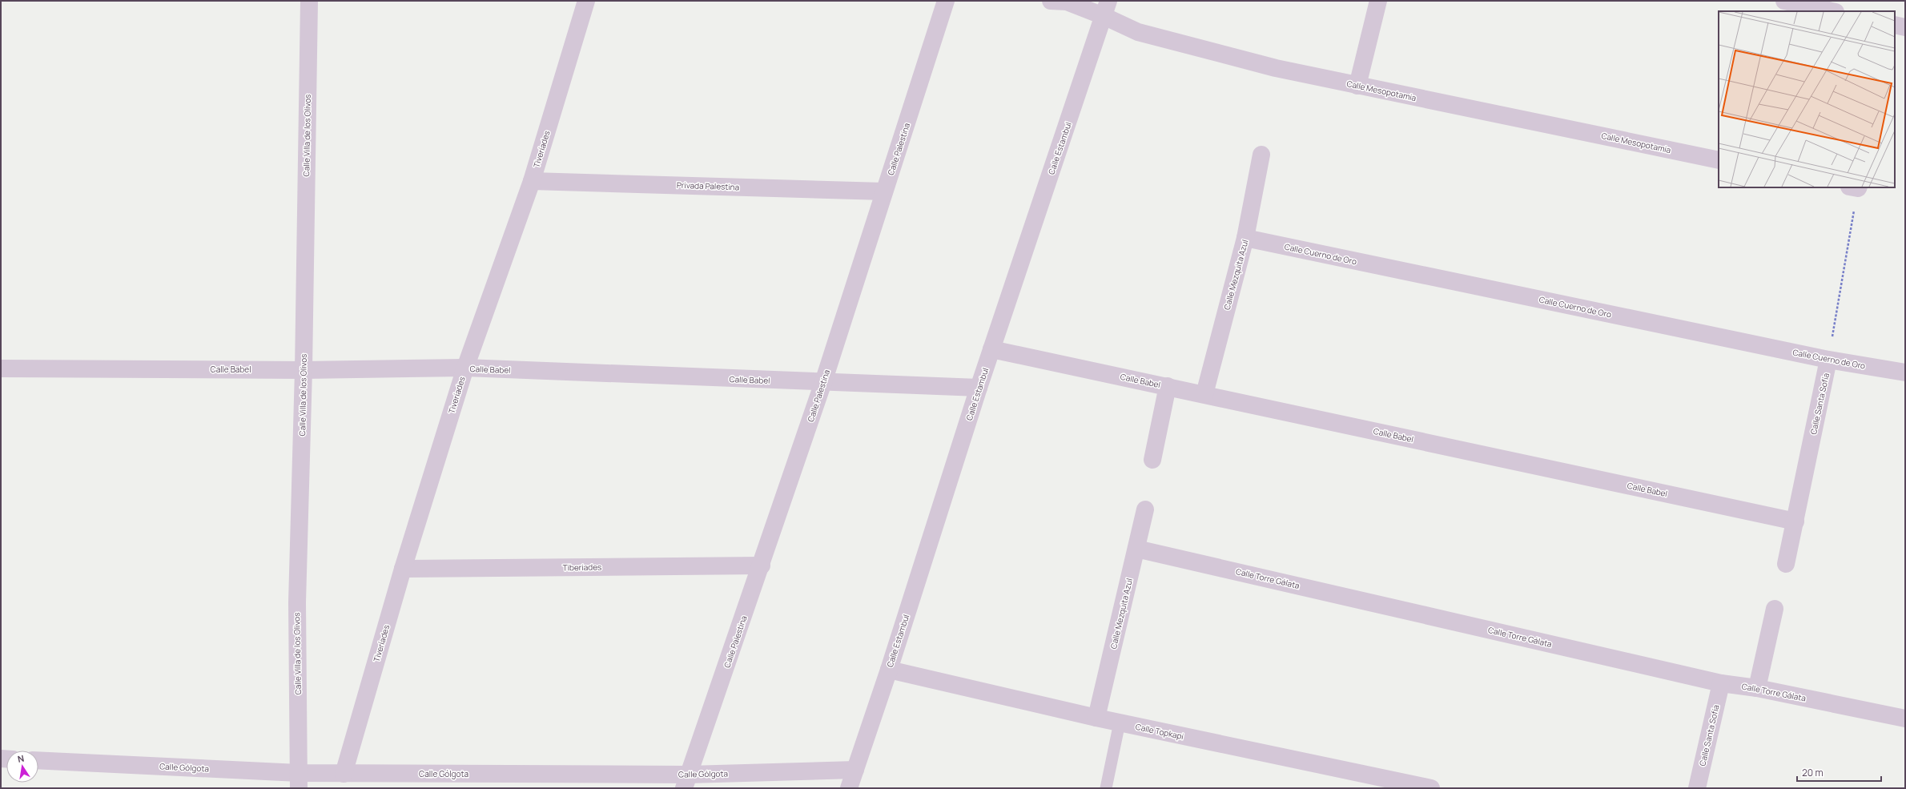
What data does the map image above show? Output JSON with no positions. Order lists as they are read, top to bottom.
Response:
{
  "streets": {
    "street": [
      "Calle Mesopotamia",
      "Calle Villa de los Olivos",
      "Calle Estambul",
      "Tiveríades",
      "Calle Palestina",
      "Privada Palestina",
      "Calle Cuerno de Oro",
      "Calle Mezquita Azul",
      "Calle Babel",
      "Calle Santa Sofía",
      "Tiberiades",
      "Calle Torre Gálata",
      "Calle Topkapi",
      "Calle Gólgota"
    ]
  },
  "crossings": [
    ["Calle Mesopotamia", "Calle Estambul"],
    ["Calle Villa de los Olivos", "Calle Babel"],
    ["Calle Villa de los Olivos", "Calle Gólgota"],
    ["Calle Estambul", "Calle Babel"],
    ["Calle Estambul", "Calle Topkapi"],
    ["Calle Estambul", "Calle Gólgota"],
    ["Tiveríades", "Privada Palestina"],
    ["Tiveríades", "Calle Babel"],
    ["Tiveríades", "Tiberiades"],
    ["Tiveríades", "Calle Gólgota"],
    ["Calle Palestina", "Privada Palestina"],
    ["Calle Palestina", "Calle Babel"],
    ["Calle Palestina", "Tiberiades"],
    ["Calle Palestina", "Calle Gólgota"],
    ["Calle Cuerno de Oro", "Calle Mezquita Azul"],
    ["Calle Cuerno de Oro", "Calle Santa Sofía"],
    ["Calle Mezquita Azul", "Calle Babel"],
    ["Calle Mezquita Azul", "Calle Torre Gálata"],
    ["Calle Mezquita Azul", "Calle Topkapi"],
    ["Calle Babel", "Calle Santa Sofía"],
    ["Calle Santa Sofía", "Calle Torre Gálata"]
  ],
  "scale_bar": "20 m",
  "north": "top"
}
